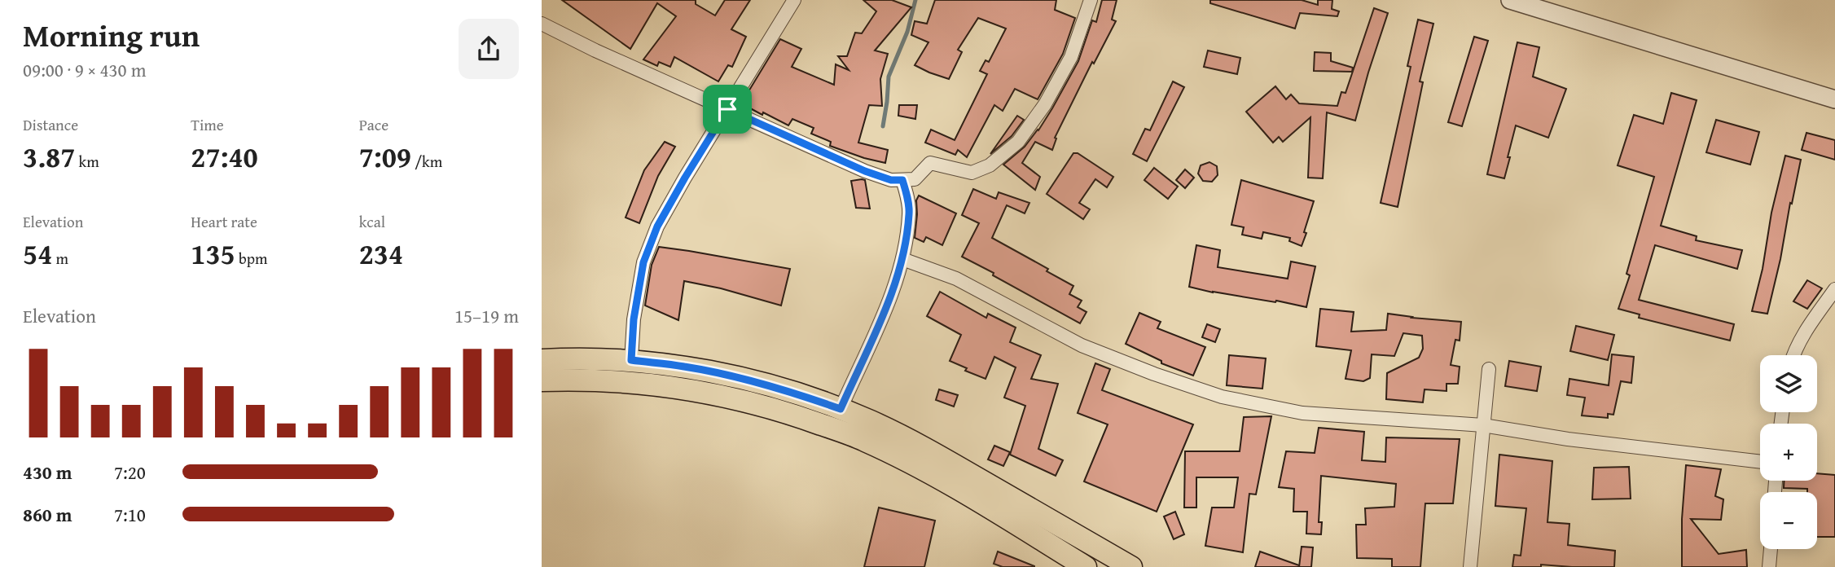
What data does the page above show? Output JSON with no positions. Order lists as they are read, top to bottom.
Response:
{
  "page": {
    "heading": ["Morning run", "09:00 · 9 × 430 m"],
    "stats": [
      ["Distance", "3.87 km"],
      ["Time", "27:40"],
      ["Pace", "7:09 /km"],
      ["Elevation", "54 m"],
      ["Heart rate", "135 bpm"],
      ["kcal", "234"]
    ],
    "chart": ["Elevation", "15–19 m"],
    "map_buttons": ["+", "−"],
    "list": [
      {
        "name": "430 m",
        "note": "7:20"
      },
      {
        "name": "860 m",
        "note": "7:10"
      }
    ]
  }
}
